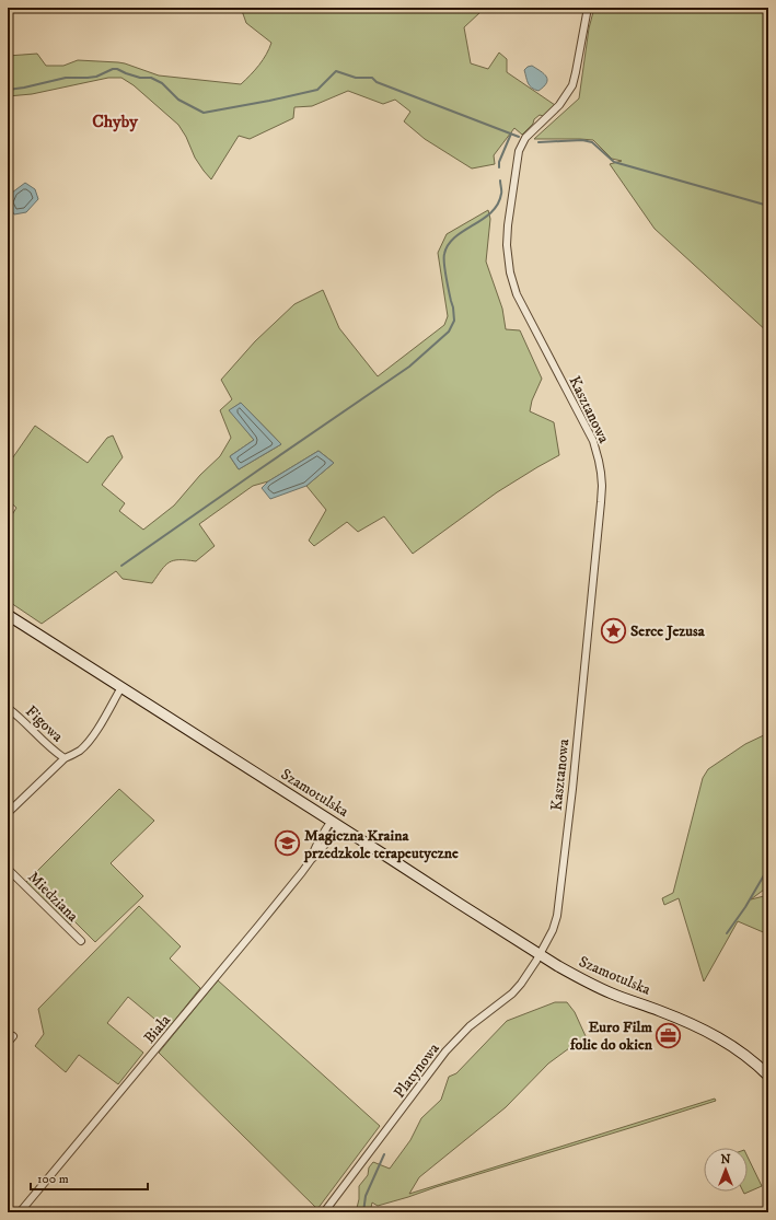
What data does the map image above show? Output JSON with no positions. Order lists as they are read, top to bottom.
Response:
{
  "streets": {
    "street": [
      "Kasztanowa",
      "Figowa",
      "Szamotulska",
      "Miedziana",
      "Biała",
      "Platynowa"
    ]
  },
  "crossings": [
    ["Kasztanowa", "Szamotulska"],
    ["Kasztanowa", "Platynowa"],
    ["Szamotulska", "Biała"],
    ["Szamotulska", "Platynowa"]
  ],
  "districts": ["Chyby"],
  "places": {
    "place": ["Serce Jezusa"],
    "school or university": ["Magiczna Kraina przedzkole terapeutyczne"],
    "office": ["Euro Film folie do okien"]
  },
  "scale_bar": "100 m",
  "north": "top"
}
